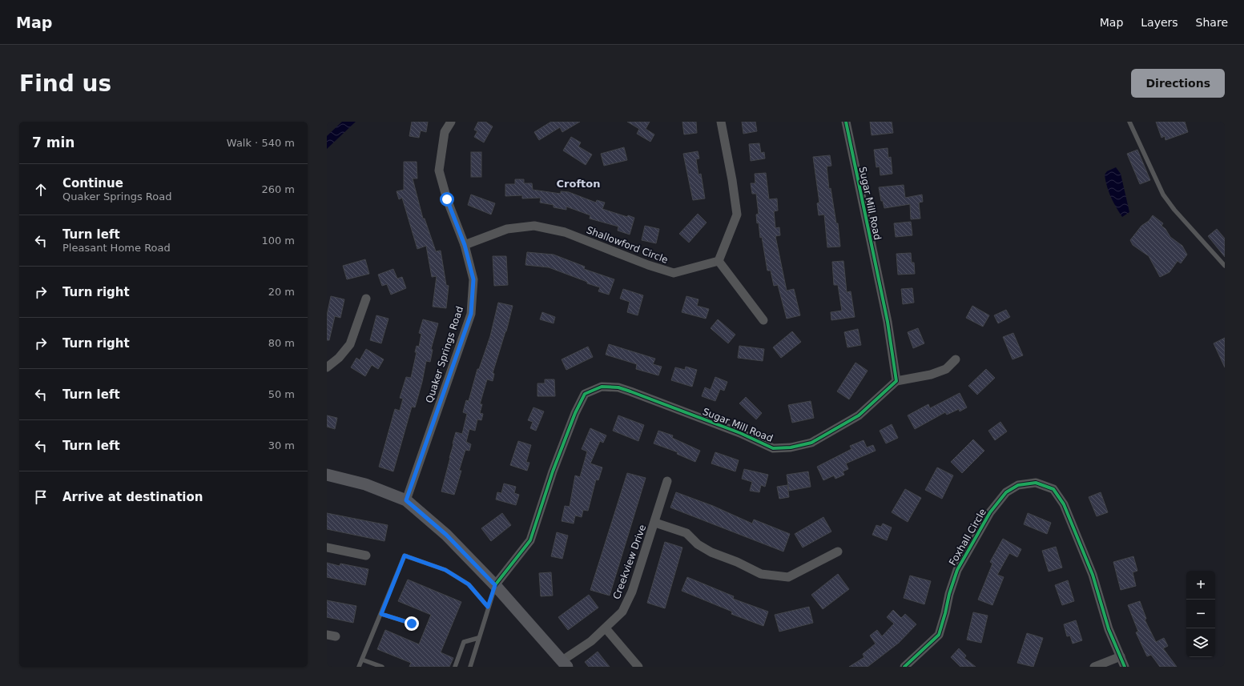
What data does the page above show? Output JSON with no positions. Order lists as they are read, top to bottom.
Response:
{
  "streets": {
    "street": [
      "Sugar Mill Road",
      "Shallowford Circle",
      "Quaker Springs Road",
      "Foxhall Circle",
      "Creekview Drive"
    ]
  },
  "crossings": [
    ["Shallowford Circle", "Quaker Springs Road"]
  ],
  "districts": ["Crofton"],
  "page": {
    "header": "Map",
    "nav": ["Map", "Layers", "Share"],
    "buttons": "Directions",
    "title": "Find us",
    "heading": ["7 min", "Walk · 540 m"],
    "list": [
      ["Continue", "Quaker Springs Road", "260 m"],
      ["Turn left", "Pleasant Home Road", "100 m"],
      ["Turn right", "20 m"],
      ["Turn right", "80 m"],
      ["Turn left", "50 m"],
      ["Turn left", "30 m"],
      "Arrive at destination"
    ],
    "map_buttons": ["+", "−"]
  }
}
